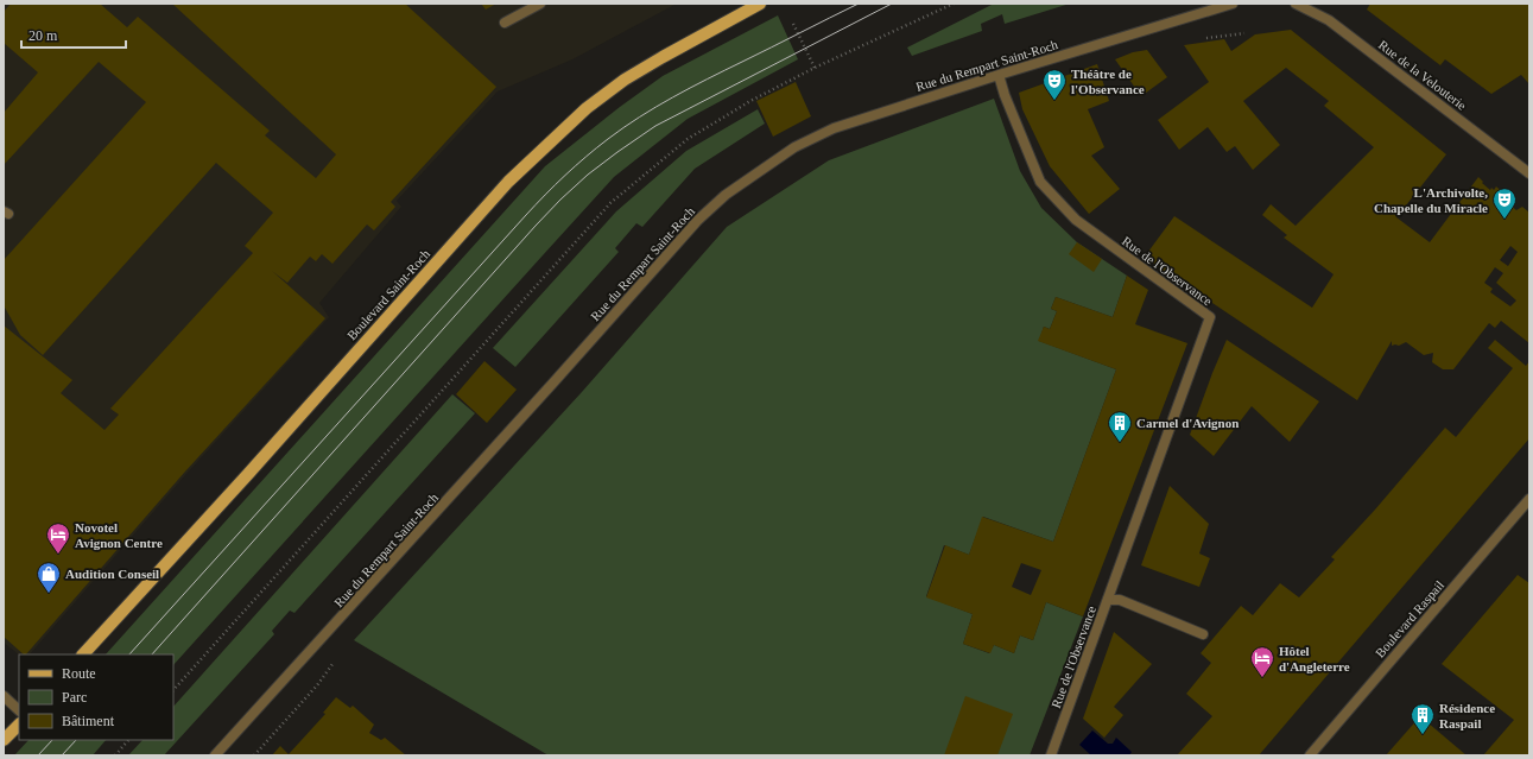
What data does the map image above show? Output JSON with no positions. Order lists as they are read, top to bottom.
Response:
{
  "streets": {
    "main road": ["Boulevard Saint-Roch"],
    "street": [
      "Rue du Rempart Saint-Roch",
      "Rue de la Velouterie",
      "Rue de l'Observance",
      "Boulevard Raspail"
    ]
  },
  "crossings": [
    ["Rue du Rempart Saint-Roch", "Rue de l'Observance"]
  ],
  "places": {
    "theatre": ["Théâtre de l'Observance", "L'Archivolte, Chapelle du Miracle"],
    "building": ["Carmel d'Avignon", "Résidence Raspail"],
    "hotel": ["Novotel Avignon Centre", "Hôtel d'Angleterre"],
    "shop": ["Audition Conseil"]
  },
  "legend": ["Route", "Parc", "Bâtiment"],
  "scale_bar": "20 m"
}
